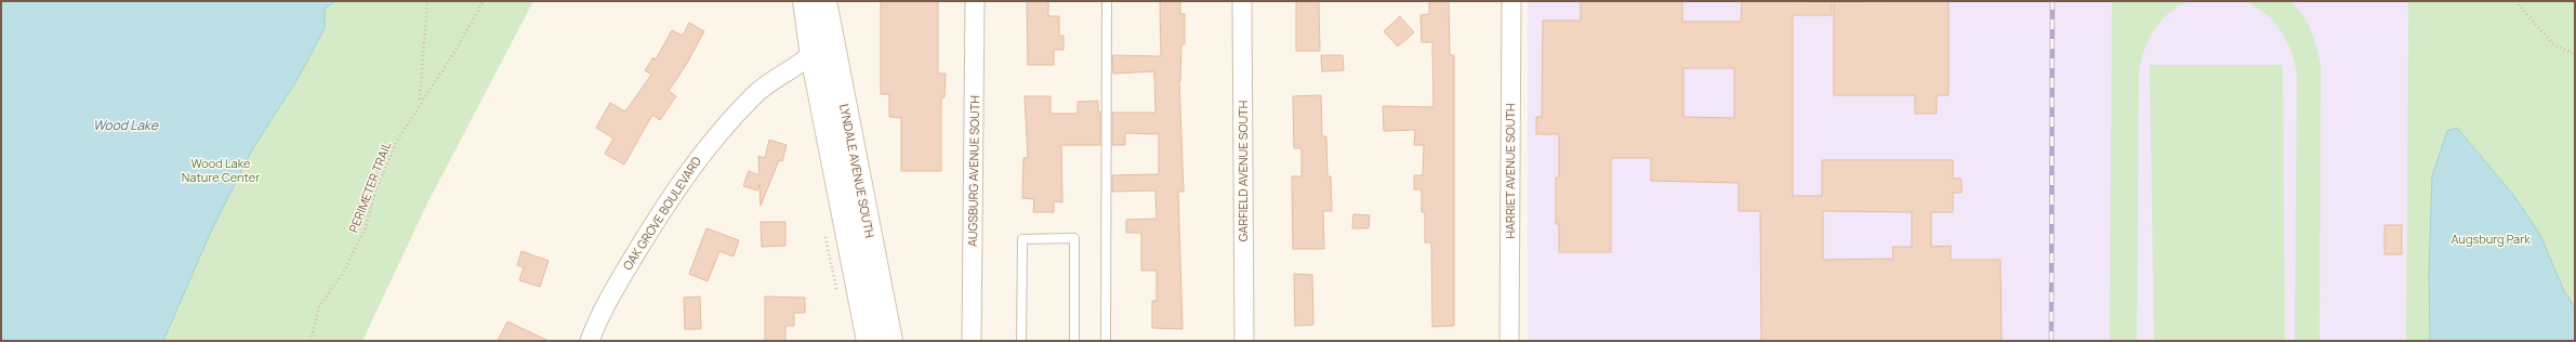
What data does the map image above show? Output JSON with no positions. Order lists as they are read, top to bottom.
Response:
{
  "streets": {
    "main road": ["LYNDALE AVENUE SOUTH"],
    "street": [
      "AUGSBURG AVENUE SOUTH",
      "GARFIELD AVENUE SOUTH",
      "HARRIET AVENUE SOUTH",
      "OAK GROVE BOULEVARD"
    ],
    "path": ["PERIMETER TRAIL"]
  },
  "crossings": [
    ["LYNDALE AVENUE SOUTH", "OAK GROVE BOULEVARD"]
  ],
  "water": ["Wood Lake"],
  "parks": ["Wood Lake Nature Center", "Augsburg Park"]
}
